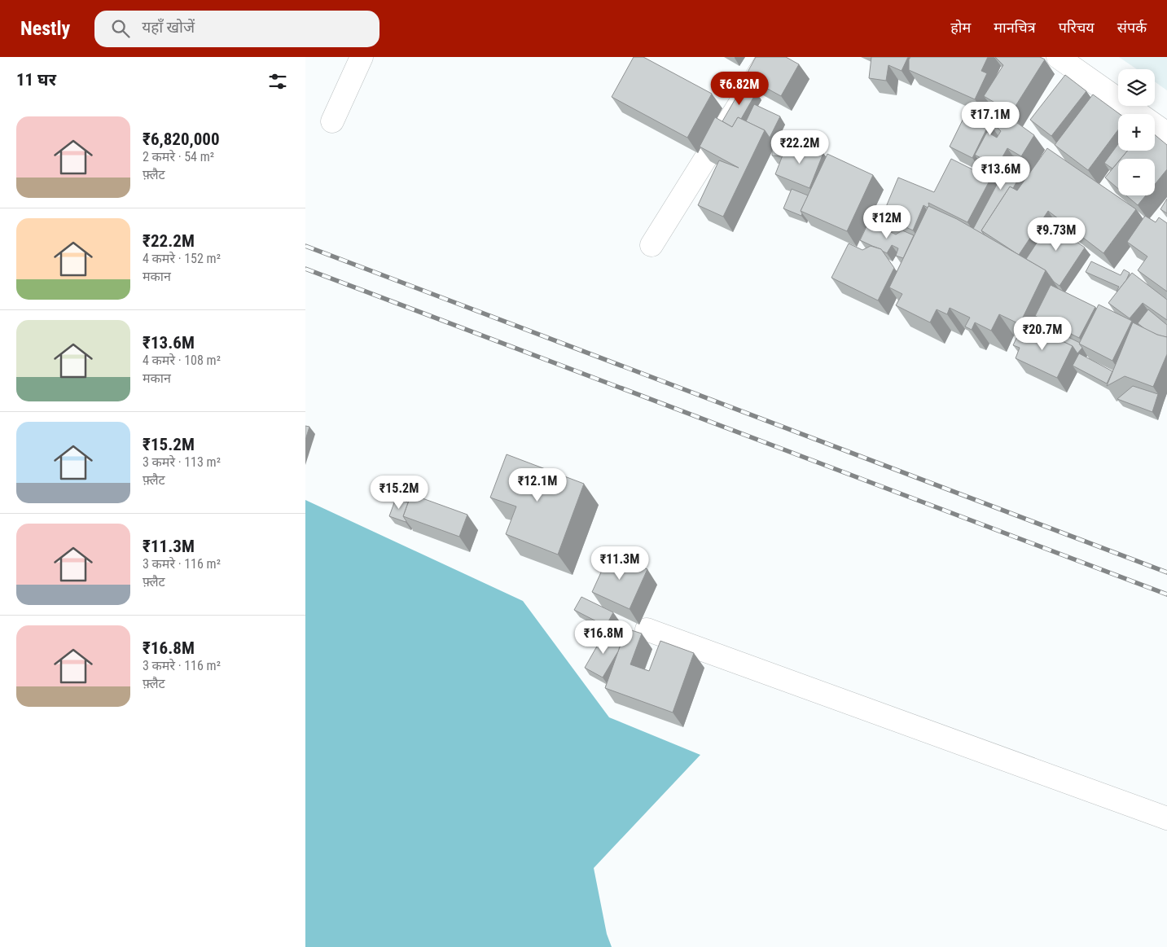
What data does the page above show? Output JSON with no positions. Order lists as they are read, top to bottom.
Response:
{
  "page": {
    "header": "Nestly",
    "search": "यहाँ खोजें",
    "nav": [
      "होम",
      "मानचित्र",
      "परिचय",
      "संपर्क"
    ],
    "heading": "11 घर",
    "map_buttons": ["+", "−"],
    "price": [
      "₹6.82M",
      "₹17.1M",
      "₹22.2M",
      "₹13.6M",
      "₹12M",
      "₹9.73M",
      "₹20.7M",
      "₹12.1M",
      "₹15.2M",
      "₹11.3M",
      "₹16.8M"
    ],
    "list": [
      {
        "name": "₹6,820,000",
        "note": "2 कमरे · 54 m² · फ़्लैट"
      },
      {
        "name": "₹22.2M",
        "note": "4 कमरे · 152 m² · मकान"
      },
      {
        "name": "₹13.6M",
        "note": "4 कमरे · 108 m² · मकान"
      },
      {
        "name": "₹15.2M",
        "note": "3 कमरे · 113 m² · फ़्लैट"
      },
      {
        "name": "₹11.3M",
        "note": "3 कमरे · 116 m² · फ़्लैट"
      },
      {
        "name": "₹16.8M",
        "note": "3 कमरे · 116 m² · फ़्लैट"
      }
    ]
  }
}
